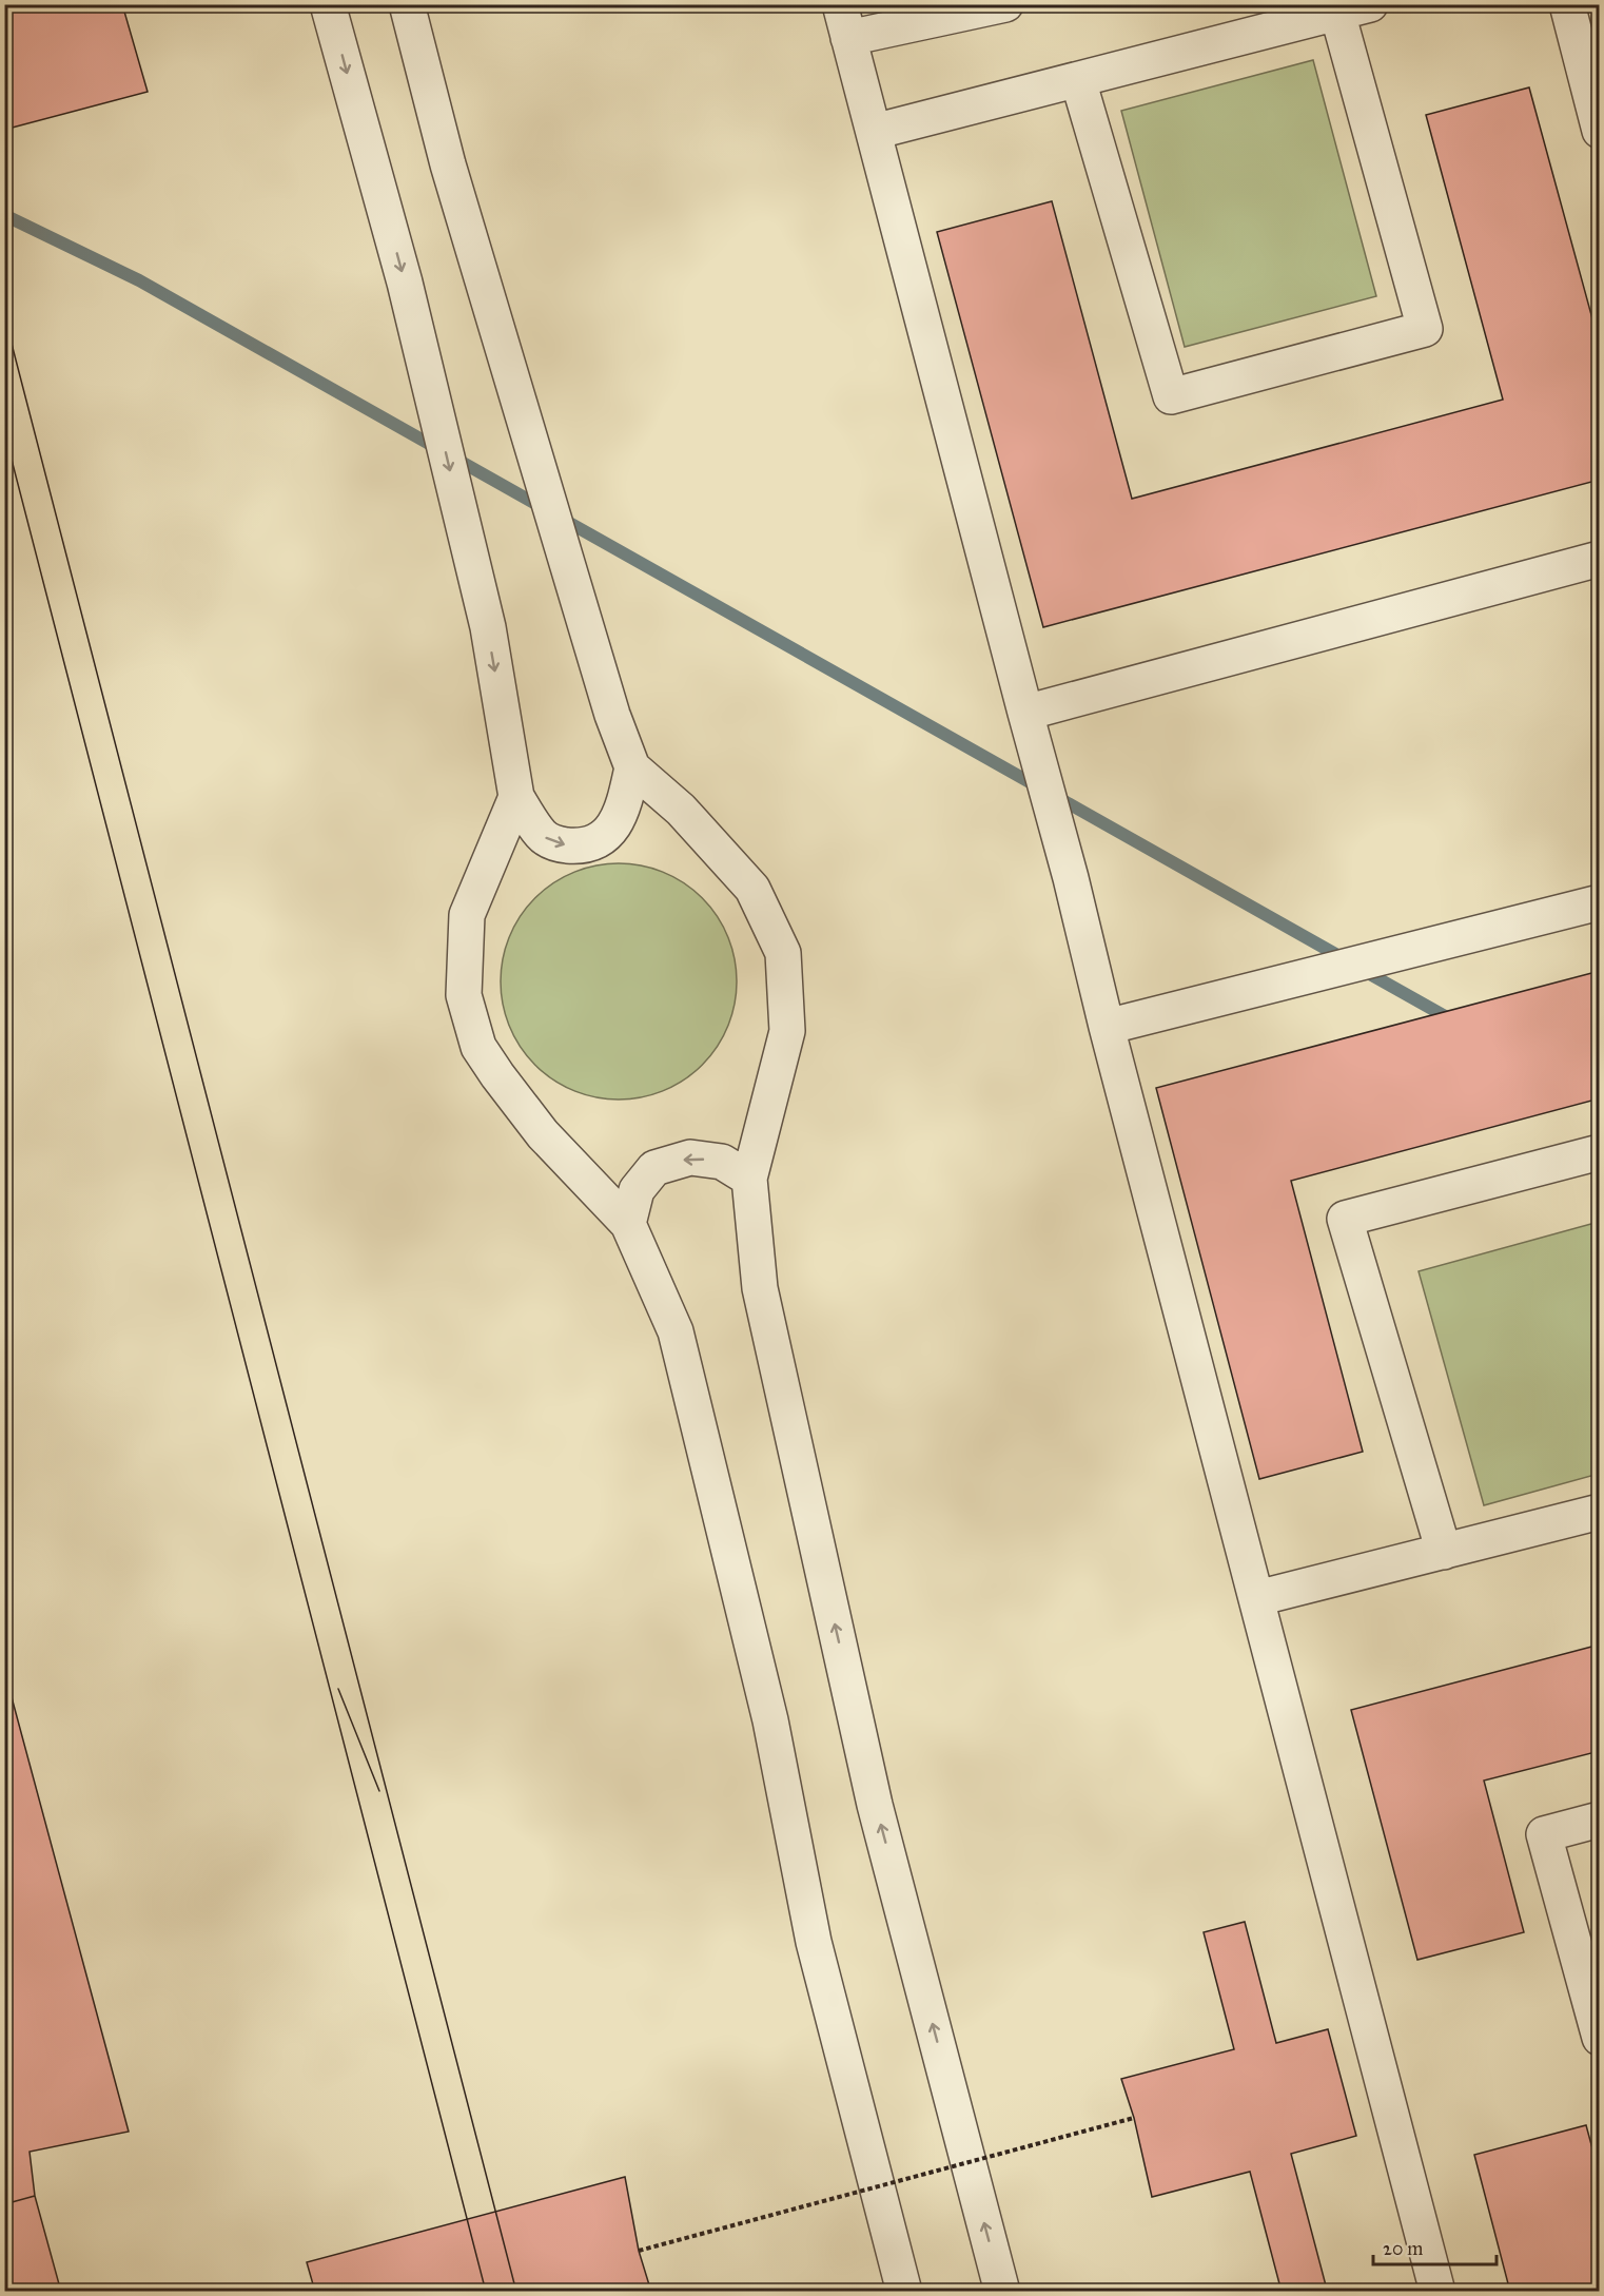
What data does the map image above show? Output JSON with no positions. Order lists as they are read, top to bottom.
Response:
{
  "scale_bar": "20 m"
}
